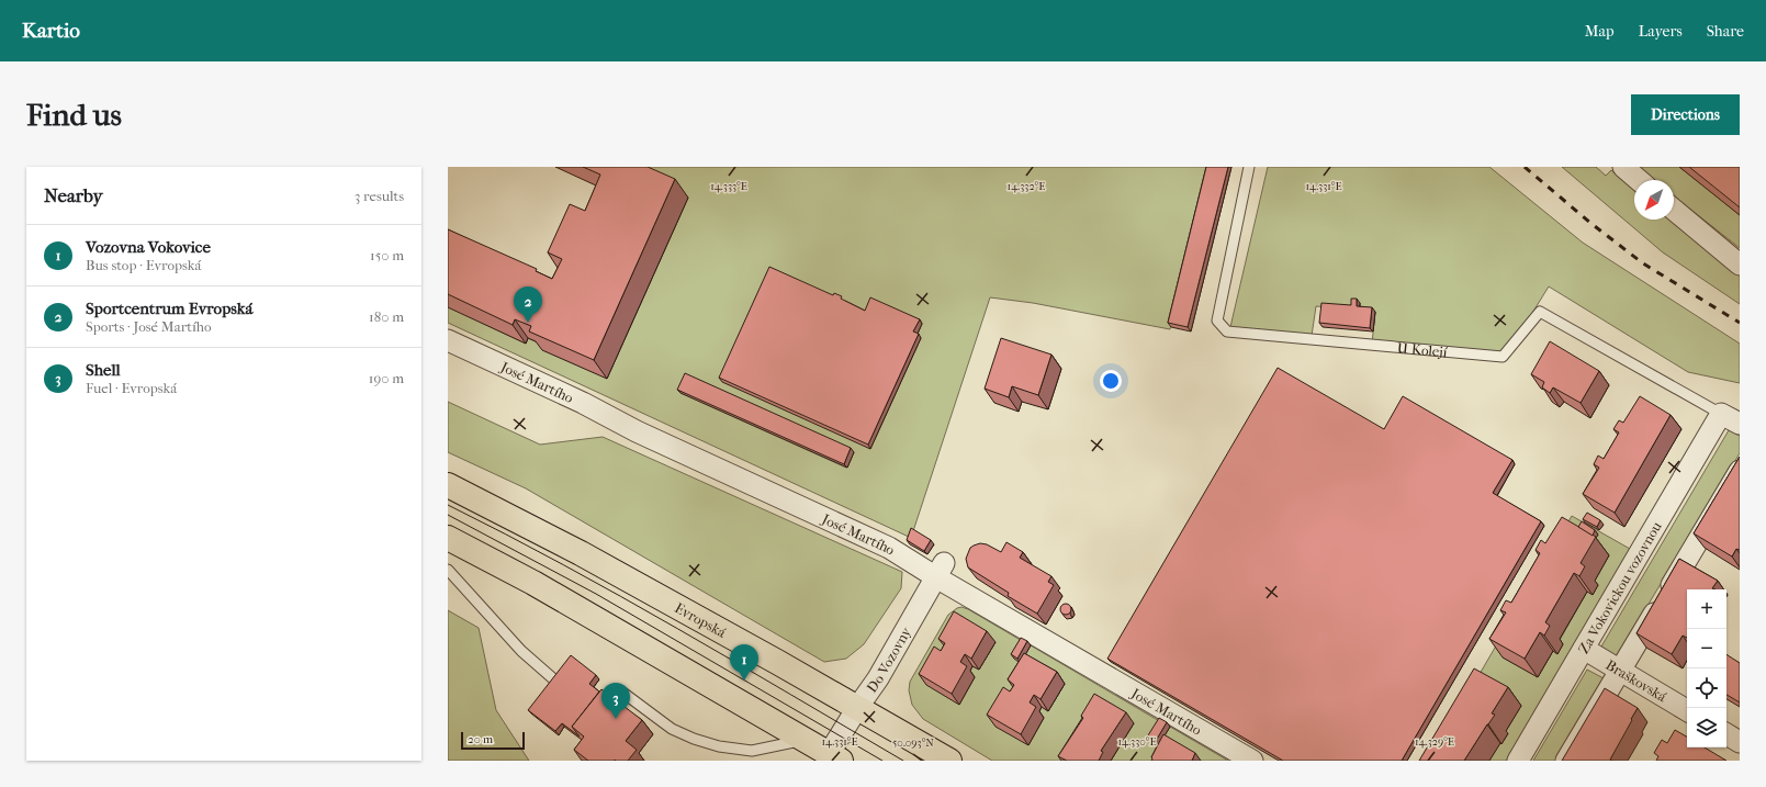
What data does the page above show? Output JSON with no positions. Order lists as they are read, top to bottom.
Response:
{
  "streets": {
    "main road": ["Evropská"],
    "street": [
      "U Kolejí",
      "José Martího",
      "Za Vokovickou vozovnou",
      "Do Vozovny",
      "Braškovská"
    ]
  },
  "crossings": [
    ["U Kolejí", "Za Vokovickou vozovnou"],
    ["José Martího", "Do Vozovny"],
    ["Za Vokovickou vozovnou", "Braškovská"],
    ["Evropská", "Do Vozovny"]
  ],
  "scale_bar": "20 m",
  "north": "bottom left",
  "page": {
    "header": "Kartio",
    "nav": ["Map", "Layers", "Share"],
    "buttons": "Directions",
    "title": "Find us",
    "heading": ["Nearby", "3 results"],
    "list": [
      {
        "mark": "1",
        "name": "Vozovna Vokovice",
        "note": "Bus stop · Evropská",
        "value": "150 m"
      },
      {
        "mark": "2",
        "name": "Sportcentrum Evropská",
        "note": "Sports · José Martího",
        "value": "180 m"
      },
      {
        "mark": "3",
        "name": "Shell",
        "note": "Fuel · Evropská",
        "value": "190 m"
      }
    ],
    "pins": ["2", "1", "3"],
    "map_buttons": ["+", "−"],
    "scale": "20 m"
  },
  "coordinates": [
    "14.333°E",
    "14.332°E",
    "14.331°E",
    "14.330°E",
    "14.329°E",
    "50.093°N"
  ]
}
